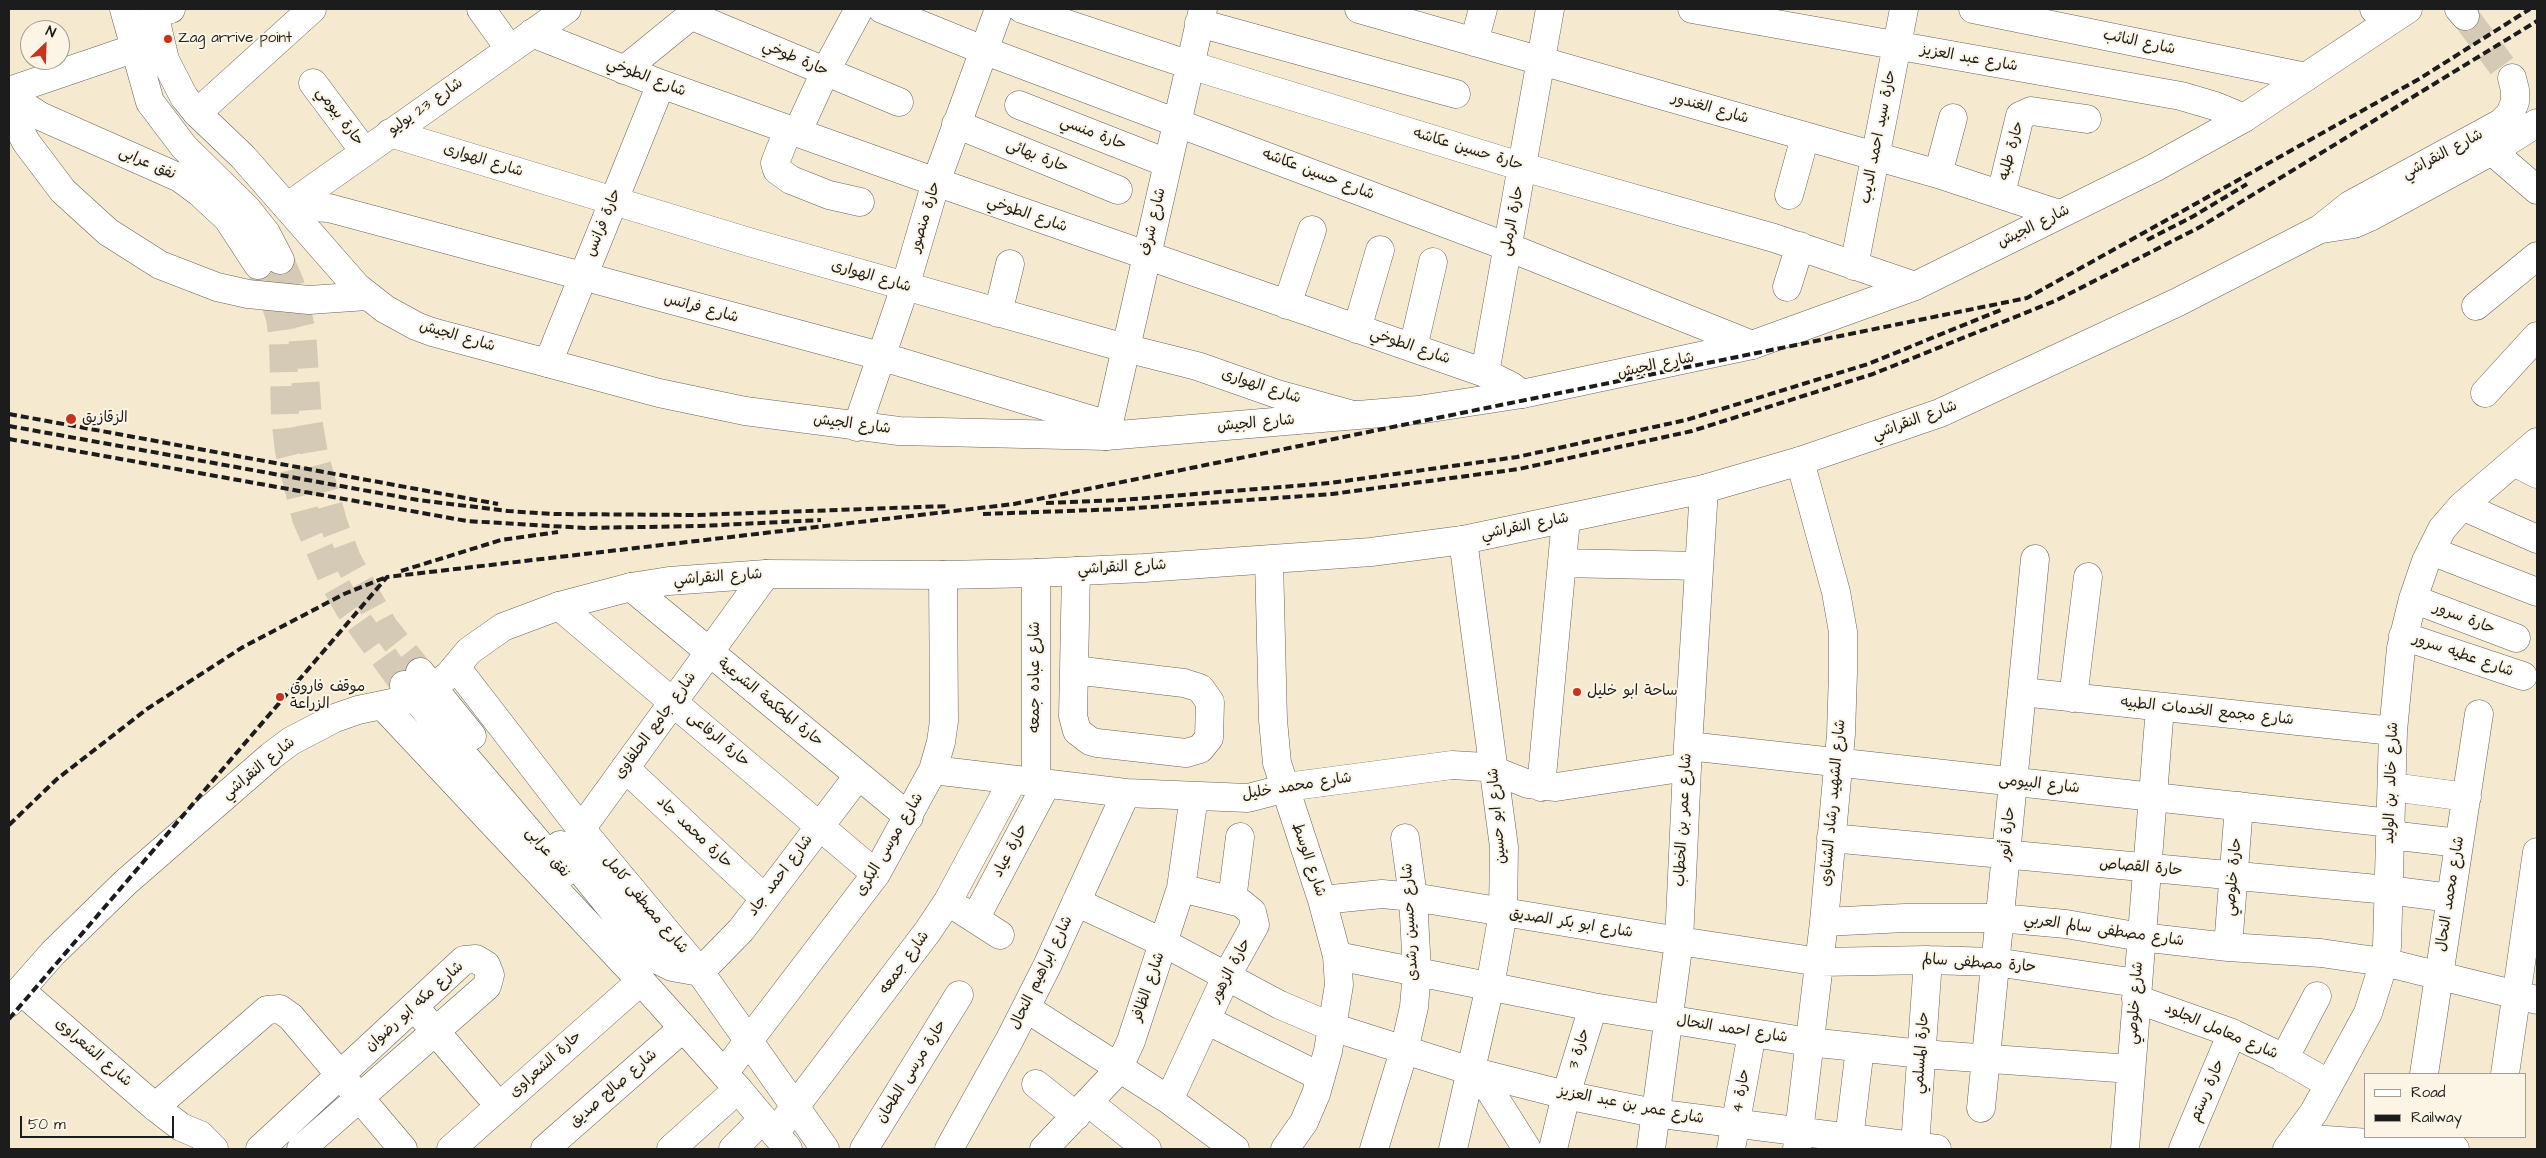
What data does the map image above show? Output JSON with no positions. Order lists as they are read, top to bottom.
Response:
{
  "streets": {
    "street": [
      "شارع النائب",
      "حارة طوخي",
      "شارع عبد العزيز",
      "شارع الطوخي",
      "شارع 23 يوليو",
      "شارع الغندور",
      "حارة بيومي",
      "حارة منسي",
      "حارة سيد احمد الديب",
      "حارة حسين عكاشه",
      "حارة طلبه",
      "شارع النقراشي",
      "حارة بهائى",
      "شارع الهوارى",
      "نفق عرابى",
      "شارع حسين عكاشه",
      "حارة منصور",
      "حارة الرملى",
      "شارع شرف",
      "حارة فرانس",
      "شارع الجيش",
      "شارع فرانس",
      "حارة سرور",
      "شارع عطيه سرور",
      "شارع عباده جمعه",
      "حارة المحكمة الشرعية",
      "شارع مجمع الخدمات الطبيه",
      "شارع جامع الحلفاوى",
      "حارة الرفاعى",
      "شارع خالد بن الوليد",
      "شارع البيومى",
      "شارع محمد خليل",
      "شارع الشهيد رشاد الشناوى",
      "شارع ابو حسين",
      "شارع عمر بن الخطاب",
      "حارة محمد جاد",
      "حارة أنور",
      "شارع موسى البكرى",
      "حارة عياد",
      "شارع الوسط",
      "حارة القصاص",
      "شارع احمد جاد",
      "حارة خلوصي",
      "شارع محمد النحال",
      "شارع مصطفى كامل",
      "شارع حسين رشدى",
      "شارع ابو بكر الصديق",
      "شارع مصطفى سالم العربي",
      "شارع جمعه",
      "حارة مصطفى سالم",
      "حارة الزهور",
      "شارع ابراهيم النحال",
      "شارع الظافر",
      "شارع خلوصي",
      "شارع مكه ابو رضوان",
      "شارع احمد النحال",
      "شارع معامل الجلود",
      "حارة 3",
      "شارع الشعراوى",
      "حارة المسلمي",
      "حارة الشعراوى",
      "حارة مرسى الطحان",
      "شارع صالح صديق",
      "حارة 4",
      "حارة رستم",
      "شارع عمر بن عبد العزيز"
    ]
  },
  "crossings": [
    ["شارع النائب", "شارع الجيش"],
    ["شارع عبد العزيز", "حارة سيد احمد الديب"],
    ["شارع عبد العزيز", "شارع الجيش"],
    ["شارع الطوخي", "شارع 23 يوليو"],
    ["شارع الطوخي", "حارة منصور"],
    ["شارع الطوخي", "حارة الرملى"],
    ["شارع الطوخي", "شارع شرف"],
    ["شارع الطوخي", "حارة فرانس"],
    ["شارع الطوخي", "شارع الجيش"],
    ["شارع 23 يوليو", "حارة بيومي"],
    ["شارع 23 يوليو", "شارع الهوارى"],
    ["شارع 23 يوليو", "شارع فرانس"],
    ["شارع الغندور", "حارة سيد احمد الديب"],
    ["شارع الغندور", "حارة طلبه"],
    ["شارع الغندور", "حارة الرملى"],
    ["شارع الغندور", "شارع الجيش"],
    ["حارة منسي", "شارع شرف"],
    ["حارة سيد احمد الديب", "حارة حسين عكاشه"],
    ["حارة حسين عكاشه", "حارة الرملى"],
    ["حارة حسين عكاشه", "شارع شرف"],
    ["حارة حسين عكاشه", "شارع الجيش"],
    ["شارع النقراشي", "نفق عرابى"],
    ["شارع النقراشي", "شارع عباده جمعه"],
    ["شارع النقراشي", "حارة المحكمة الشرعية"],
    ["شارع النقراشي", "شارع جامع الحلفاوى"],
    ["شارع النقراشي", "حارة الرفاعى"],
    ["شارع النقراشي", "شارع الشهيد رشاد الشناوى"],
    ["شارع النقراشي", "شارع ابو حسين"],
    ["شارع النقراشي", "شارع عمر بن الخطاب"],
    ["شارع النقراشي", "شارع موسى البكرى"],
    ["شارع النقراشي", "شارع الوسط"],
    ["شارع النقراشي", "شارع مصطفى كامل"],
    ["شارع النقراشي", "شارع الشعراوى"],
    ["حارة بهائى", "حارة منصور"],
    ["شارع الهوارى", "حارة منصور"],
    ["شارع الهوارى", "شارع شرف"],
    ["شارع الهوارى", "حارة فرانس"],
    ["شارع الهوارى", "شارع الجيش"],
    ["نفق عرابى", "شارع الجيش"],
    ["نفق عرابى", "شارع احمد جاد"],
    ["نفق عرابى", "شارع مصطفى كامل"],
    ["نفق عرابى", "شارع صالح صديق"],
    ["شارع حسين عكاشه", "حارة منصور"],
    ["شارع حسين عكاشه", "حارة الرملى"],
    ["شارع حسين عكاشه", "شارع شرف"],
    ["شارع حسين عكاشه", "شارع الجيش"],
    ["حارة منصور", "شارع الجيش"],
    ["حارة منصور", "شارع فرانس"],
    ["شارع شرف", "شارع الجيش"],
    ["شارع شرف", "شارع فرانس"],
    ["حارة فرانس", "شارع الجيش"],
    ["حارة فرانس", "شارع فرانس"],
    ["شارع الجيش", "شارع فرانس"],
    ["حارة سرور", "شارع خالد بن الوليد"],
    ["شارع عطيه سرور", "شارع خالد بن الوليد"],
    ["شارع عباده جمعه", "شارع محمد خليل"],
    ["شارع عباده جمعه", "حارة عياد"],
    ["شارع عباده جمعه", "شارع جمعه"],
    ["حارة المحكمة الشرعية", "شارع جامع الحلفاوى"],
    ["حارة المحكمة الشرعية", "شارع موسى البكرى"],
    ["حارة المحكمة الشرعية", "شارع احمد جاد"],
    ["شارع مجمع الخدمات الطبيه", "شارع خالد بن الوليد"],
    ["شارع مجمع الخدمات الطبيه", "حارة أنور"],
    ["شارع مجمع الخدمات الطبيه", "شارع خلوصي"],
    ["شارع جامع الحلفاوى", "حارة الرفاعى"],
    ["شارع جامع الحلفاوى", "حارة محمد جاد"],
    ["شارع جامع الحلفاوى", "شارع مصطفى كامل"],
    ["حارة الرفاعى", "شارع موسى البكرى"],
    ["حارة الرفاعى", "شارع احمد جاد"],
    ["شارع خالد بن الوليد", "شارع البيومى"],
    ["شارع خالد بن الوليد", "حارة القصاص"],
    ["شارع خالد بن الوليد", "شارع مصطفى سالم العربي"],
    ["شارع خالد بن الوليد", "شارع معامل الجلود"],
    ["شارع البيومى", "شارع محمد خليل"],
    ["شارع البيومى", "شارع الشهيد رشاد الشناوى"],
    ["شارع البيومى", "شارع عمر بن الخطاب"],
    ["شارع البيومى", "حارة أنور"],
    ["شارع البيومى", "حارة خلوصي"],
    ["شارع البيومى", "شارع محمد النحال"],
    ["شارع البيومى", "شارع خلوصي"],
    ["شارع محمد خليل", "شارع ابو حسين"],
    ["شارع محمد خليل", "شارع عمر بن الخطاب"],
    ["شارع محمد خليل", "شارع موسى البكرى"],
    ["شارع محمد خليل", "حارة عياد"],
    ["شارع محمد خليل", "شارع الوسط"],
    ["شارع محمد خليل", "شارع جمعه"],
    ["شارع محمد خليل", "شارع ابراهيم النحال"],
    ["شارع محمد خليل", "شارع الظافر"],
    ["شارع الشهيد رشاد الشناوى", "حارة القصاص"],
    ["شارع الشهيد رشاد الشناوى", "شارع ابو بكر الصديق"],
    ["شارع الشهيد رشاد الشناوى", "شارع مصطفى سالم العربي"],
    ["شارع الشهيد رشاد الشناوى", "حارة مصطفى سالم"],
    ["شارع الشهيد رشاد الشناوى", "شارع احمد النحال"],
    ["شارع الشهيد رشاد الشناوى", "شارع عمر بن عبد العزيز"],
    ["شارع ابو حسين", "شارع ابو بكر الصديق"],
    ["شارع ابو حسين", "شارع احمد النحال"],
    ["شارع ابو حسين", "شارع عمر بن عبد العزيز"],
    ["شارع عمر بن الخطاب", "شارع ابو بكر الصديق"],
    ["شارع عمر بن الخطاب", "شارع احمد النحال"],
    ["شارع عمر بن الخطاب", "شارع عمر بن عبد العزيز"],
    ["حارة محمد جاد", "شارع احمد جاد"],
    ["حارة أنور", "حارة القصاص"],
    ["حارة أنور", "شارع مصطفى سالم العربي"],
    ["حارة أنور", "حارة مصطفى سالم"],
    ["حارة أنور", "شارع احمد النحال"],
    ["شارع موسى البكرى", "شارع مصطفى كامل"],
    ["حارة عياد", "شارع جمعه"],
    ["شارع الوسط", "شارع ابو بكر الصديق"],
    ["شارع الوسط", "شارع احمد النحال"],
    ["شارع الوسط", "شارع عمر بن عبد العزيز"],
    ["حارة القصاص", "حارة خلوصي"],
    ["حارة القصاص", "شارع محمد النحال"],
    ["حارة القصاص", "شارع خلوصي"],
    ["شارع احمد جاد", "شارع مصطفى كامل"],
    ["حارة خلوصي", "شارع مصطفى سالم العربي"],
    ["شارع محمد النحال", "شارع مصطفى سالم العربي"],
    ["شارع مصطفى كامل", "شارع جمعه"],
    ["شارع حسين رشدى", "شارع ابو بكر الصديق"],
    ["شارع حسين رشدى", "شارع احمد النحال"],
    ["شارع حسين رشدى", "شارع عمر بن عبد العزيز"],
    ["شارع ابو بكر الصديق", "حارة مصطفى سالم"],
    ["شارع مصطفى سالم العربي", "شارع خلوصي"],
    ["حارة مصطفى سالم", "شارع خلوصي"],
    ["حارة مصطفى سالم", "شارع معامل الجلود"],
    ["حارة مصطفى سالم", "حارة المسلمي"],
    ["حارة الزهور", "شارع الظافر"],
    ["حارة الزهور", "شارع عمر بن عبد العزيز"],
    ["شارع ابراهيم النحال", "شارع عمر بن عبد العزيز"],
    ["شارع الظافر", "شارع عمر بن عبد العزيز"],
    ["شارع خلوصي", "شارع احمد النحال"],
    ["شارع خلوصي", "شارع معامل الجلود"],
    ["شارع احمد النحال", "حارة 3"],
    ["شارع احمد النحال", "حارة المسلمي"],
    ["شارع احمد النحال", "حارة 4"],
    ["شارع معامل الجلود", "حارة رستم"],
    ["حارة 3", "شارع عمر بن عبد العزيز"],
    ["حارة المسلمي", "شارع عمر بن عبد العزيز"],
    ["حارة 4", "شارع عمر بن عبد العزيز"]
  ],
  "places": [
    "Zag arrive point",
    "الزقازيق",
    "ساحة ابو خليل",
    "موقف فاروق الزراعة"
  ],
  "legend": ["Road", "Railway"],
  "scale_bar": "50 m",
  "north": "top right"
}
